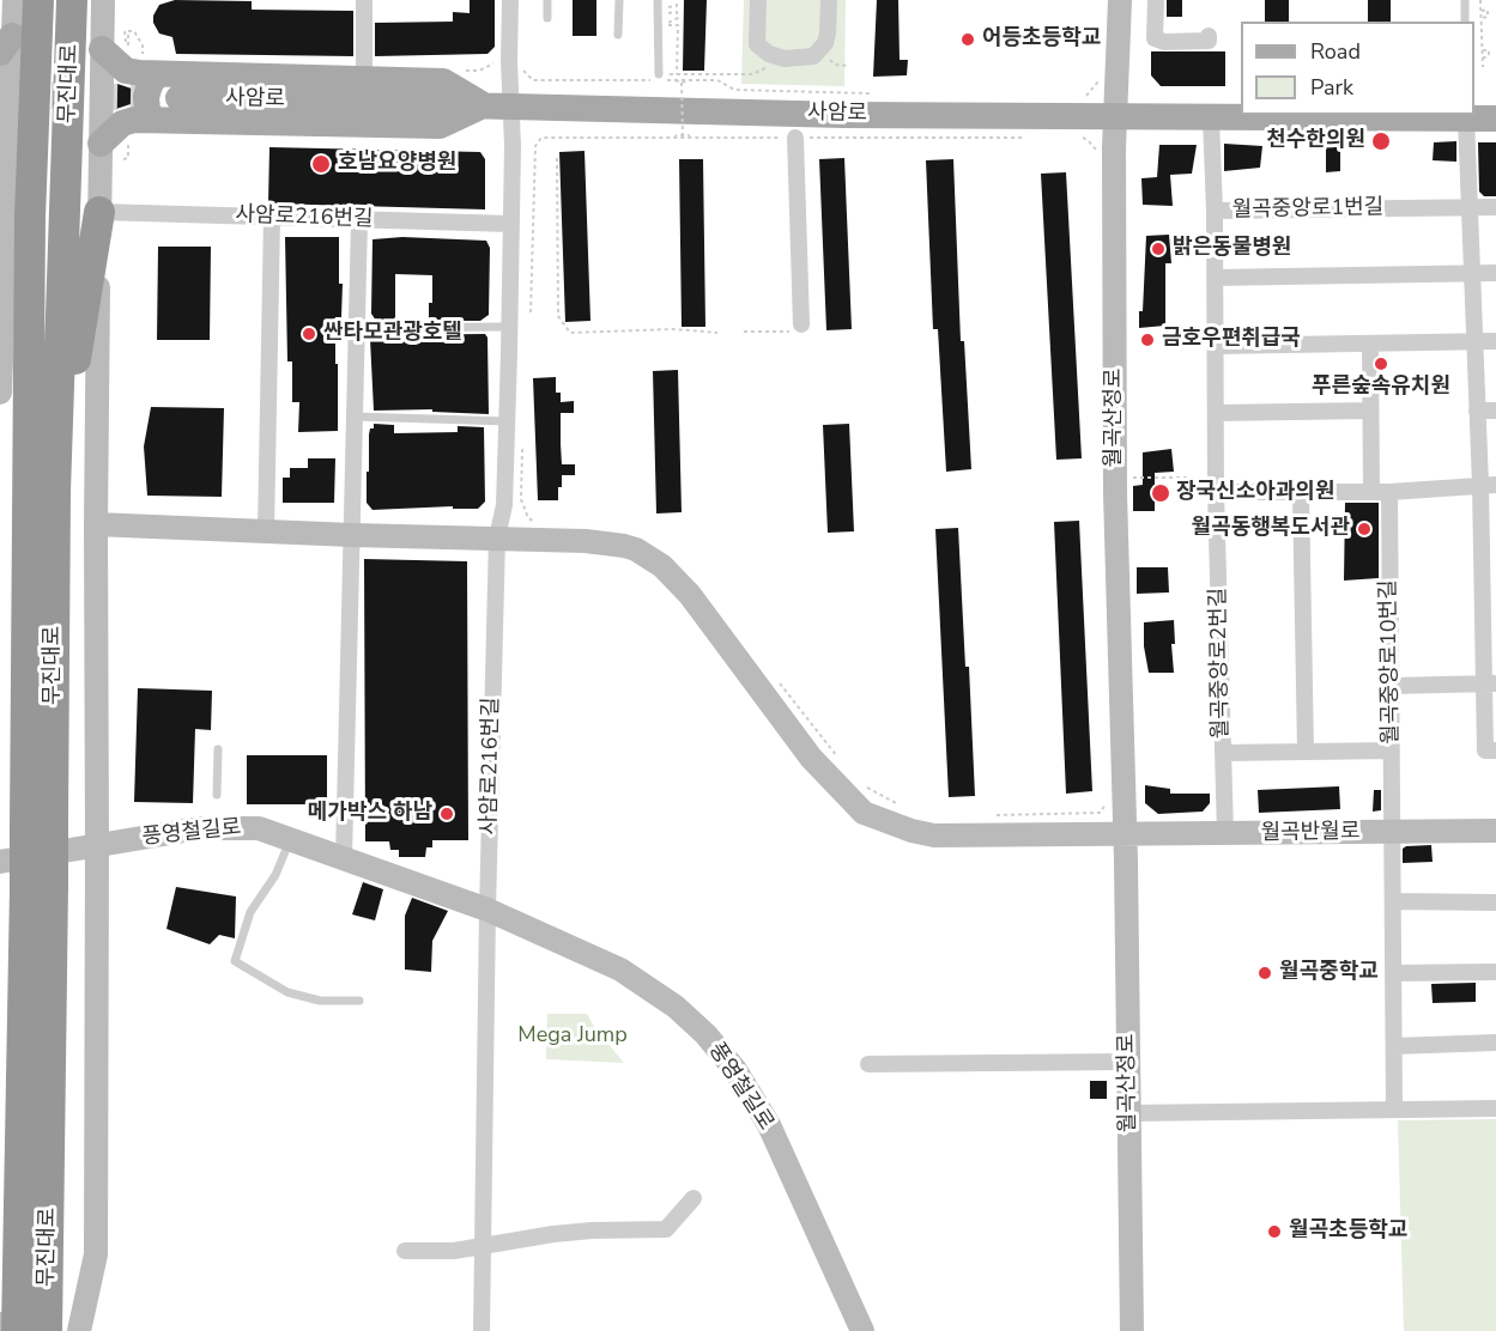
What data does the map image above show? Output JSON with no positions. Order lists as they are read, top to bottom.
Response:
{
  "streets": {
    "highway": ["무진대로"],
    "main road": ["사암로"],
    "street": [
      "월곡중앙로1번길",
      "사암로216번길",
      "월곡산정로",
      "월곡중앙로10번길",
      "월곡중앙로2번길",
      "풍영철길로",
      "월곡반월로"
    ]
  },
  "crossings": [
    ["무진대로", "사암로216번길"],
    ["무진대로", "풍영철길로"],
    ["사암로", "사암로216번길"],
    ["사암로", "월곡산정로"],
    ["월곡중앙로1번길", "월곡중앙로2번길"],
    ["사암로216번길", "풍영철길로"],
    ["월곡산정로", "월곡반월로"],
    ["월곡중앙로10번길", "월곡반월로"],
    ["월곡중앙로2번길", "월곡반월로"]
  ],
  "parks": ["Mega Jump"],
  "places": [
    "어등초등학교",
    "천수한의원",
    "호남요양병원",
    "밝은동물병원",
    "싼타모관광호텔",
    "금호우편취급국",
    "푸른숲속유치원",
    "장국신소아과의원",
    "월곡동행복도서관",
    "메가박스 하남",
    "월곡중학교",
    "월곡초등학교"
  ],
  "legend": ["Road", "Park"]
}
